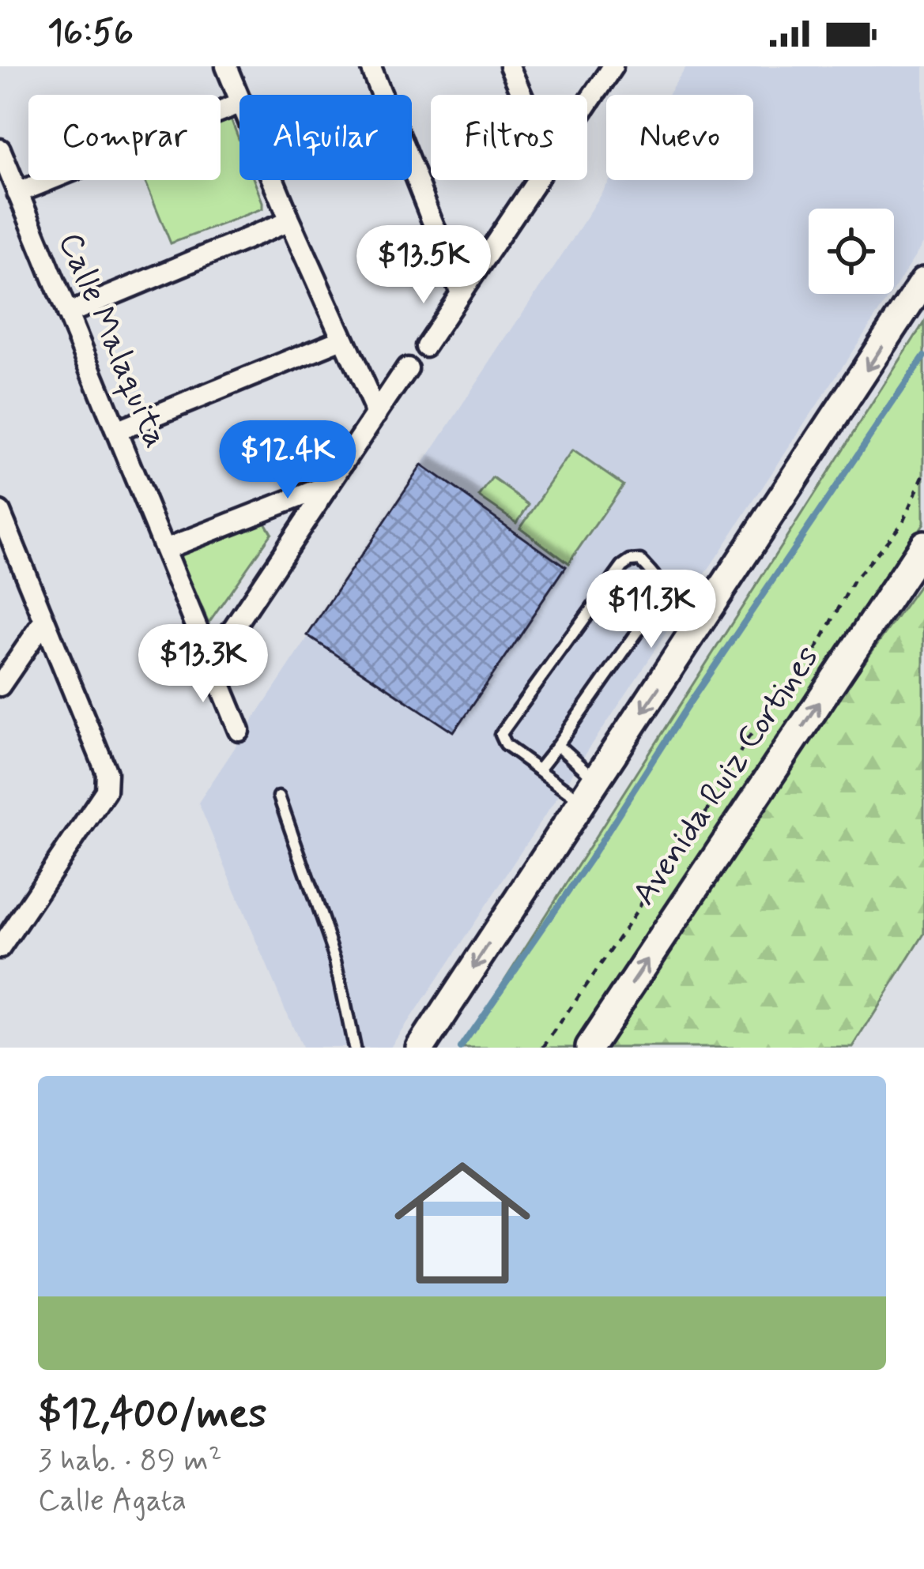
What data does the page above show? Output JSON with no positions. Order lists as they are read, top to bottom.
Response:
{
  "streets": {
    "main road": ["Avenida Ruiz Cortines"],
    "street": ["Calle Malaquita"]
  },
  "page": {
    "status": "16:56",
    "chip": [
      "Comprar",
      "Alquilar",
      "Filtros",
      "Nuevo"
    ],
    "price": [
      "$13.5K",
      "$12.4K",
      "$11.3K",
      "$13.3K"
    ],
    "list": [
      {
        "name": "$12,400/mes",
        "note": "3 hab. · 89 m² · Calle Agata"
      }
    ]
  }
}
